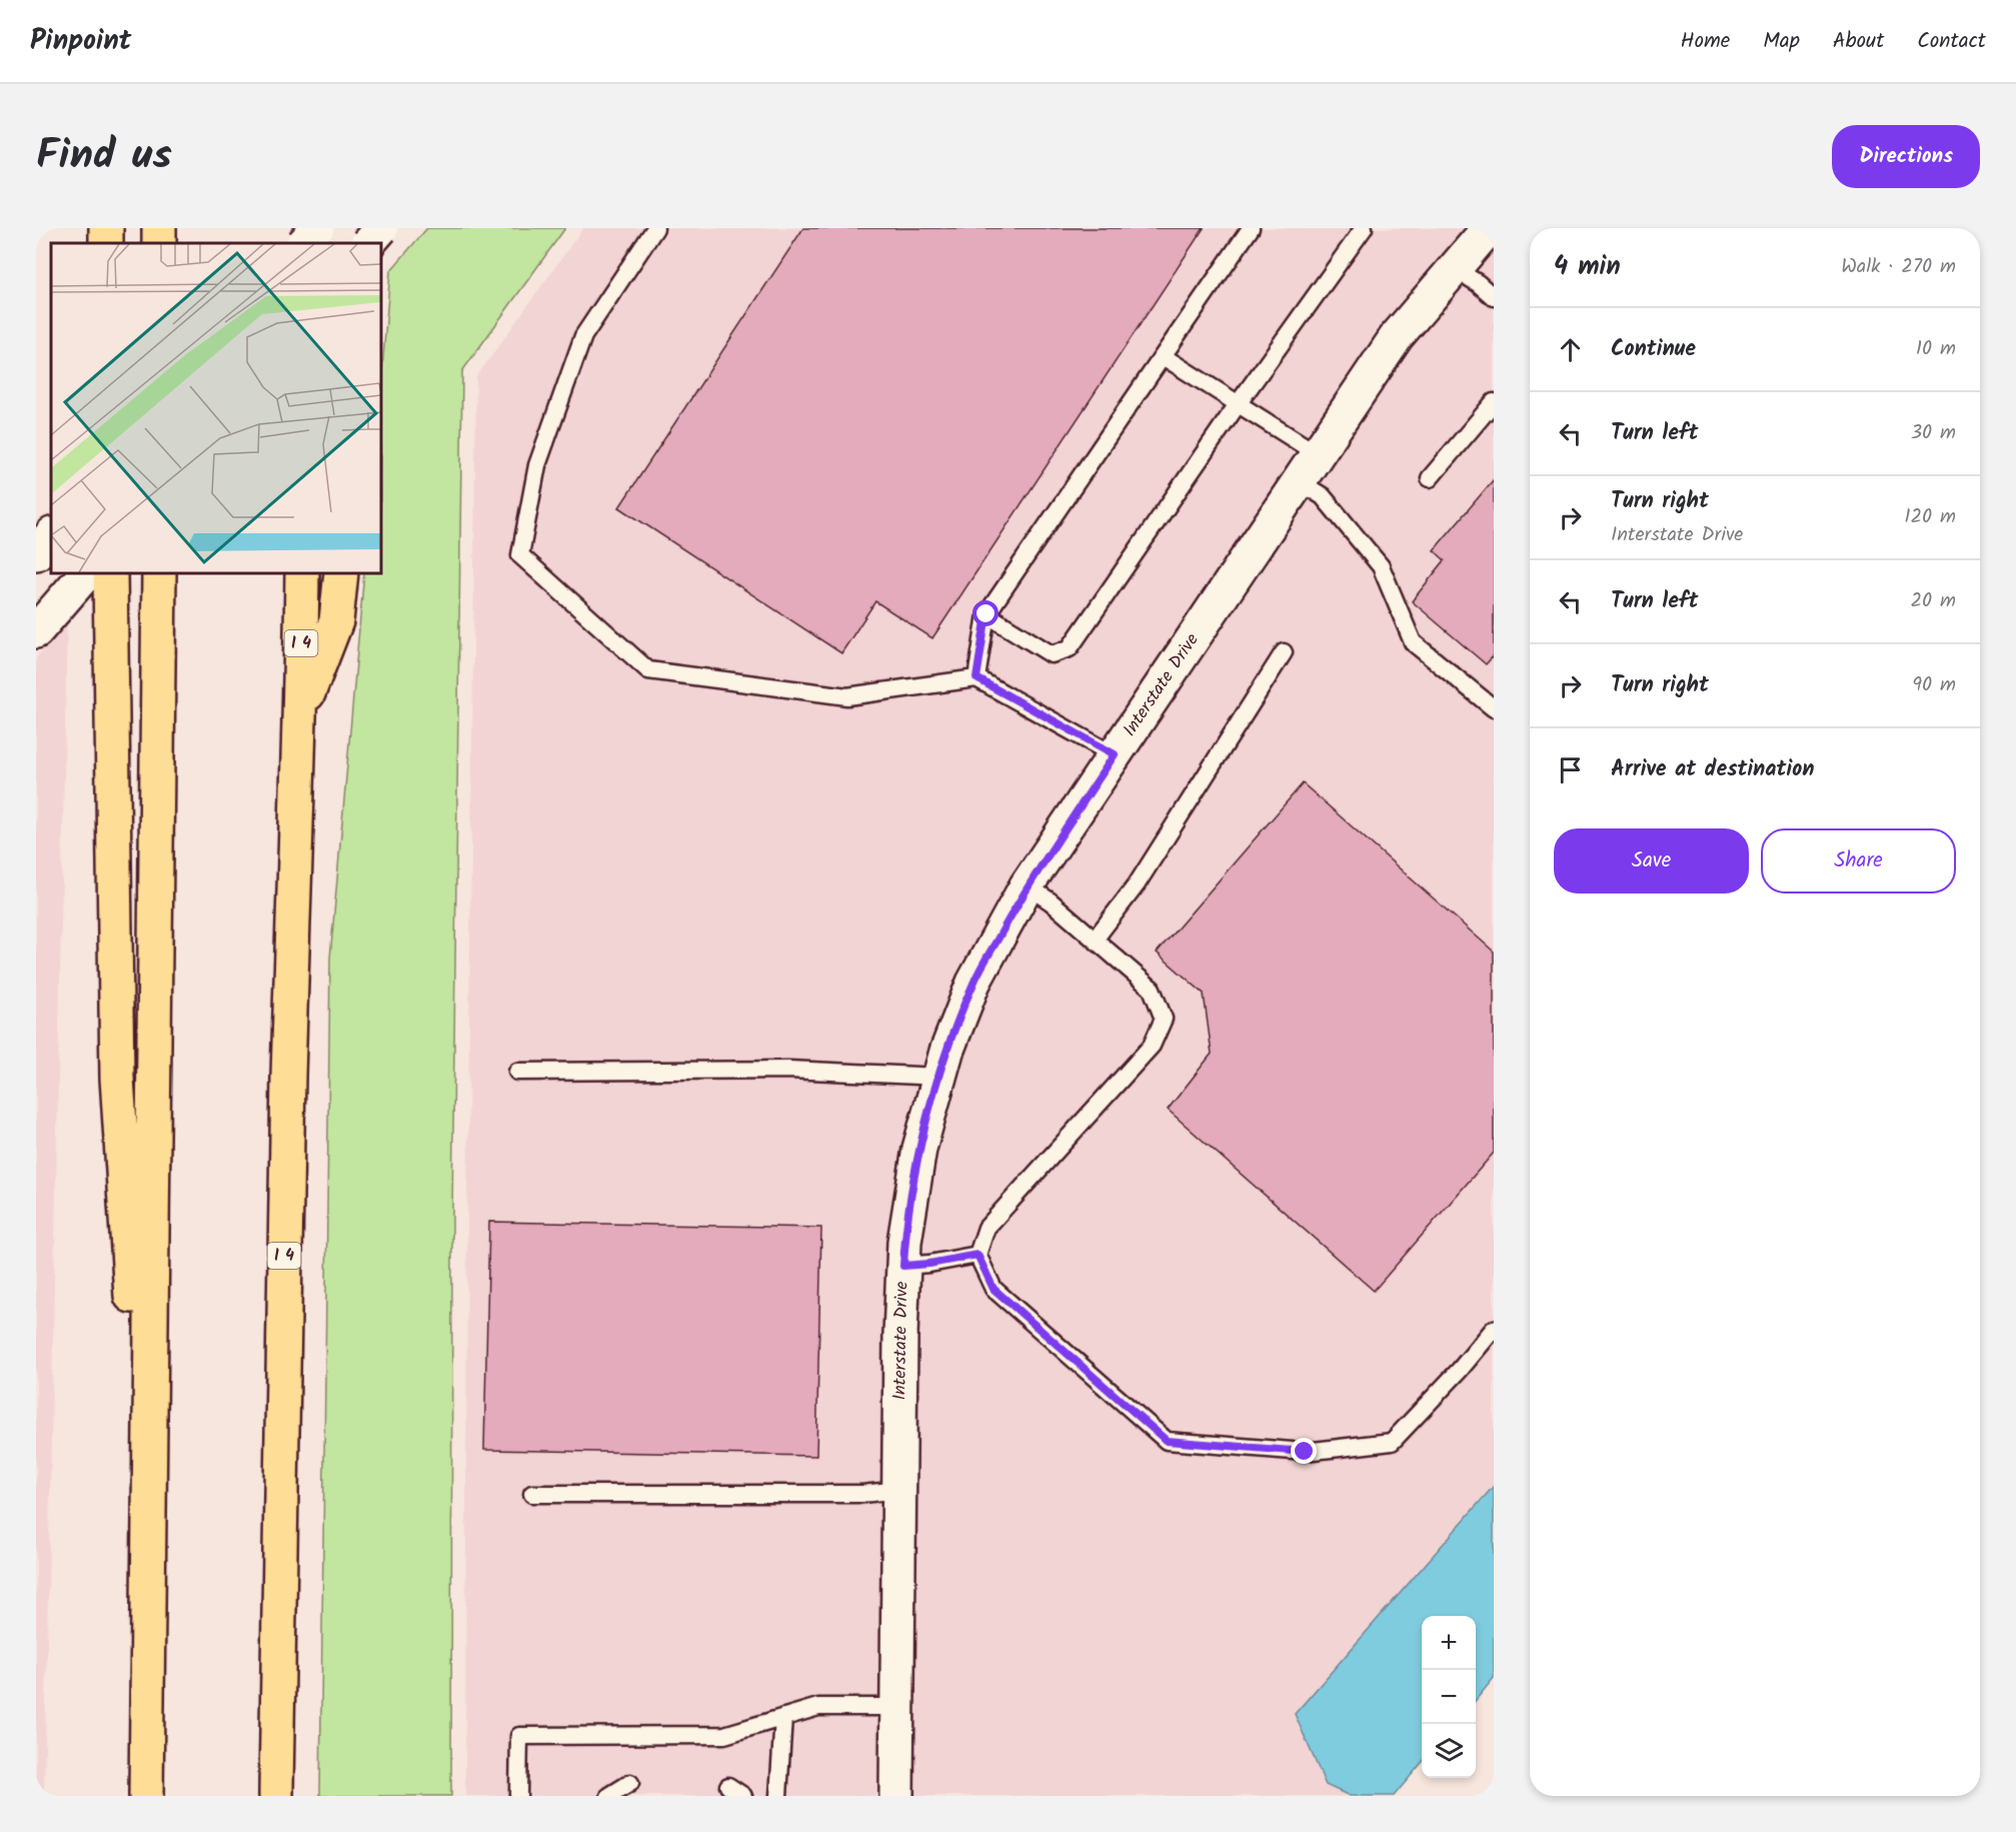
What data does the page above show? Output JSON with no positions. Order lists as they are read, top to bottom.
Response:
{
  "streets": {
    "highway": ["I 4"],
    "street": ["Interstate Drive"]
  },
  "page": {
    "header": "Pinpoint",
    "nav": [
      "Home",
      "Map",
      "About",
      "Contact"
    ],
    "title": "Find us",
    "buttons": [
      "Directions",
      ["Save", "Share"]
    ],
    "heading": ["4 min", "Walk · 270 m"],
    "list": [
      ["Continue", "10 m"],
      ["Turn left", "30 m"],
      ["Turn right", "Interstate Drive", "120 m"],
      ["Turn left", "20 m"],
      ["Turn right", "90 m"],
      "Arrive at destination"
    ],
    "map_buttons": ["+", "−"]
  }
}
